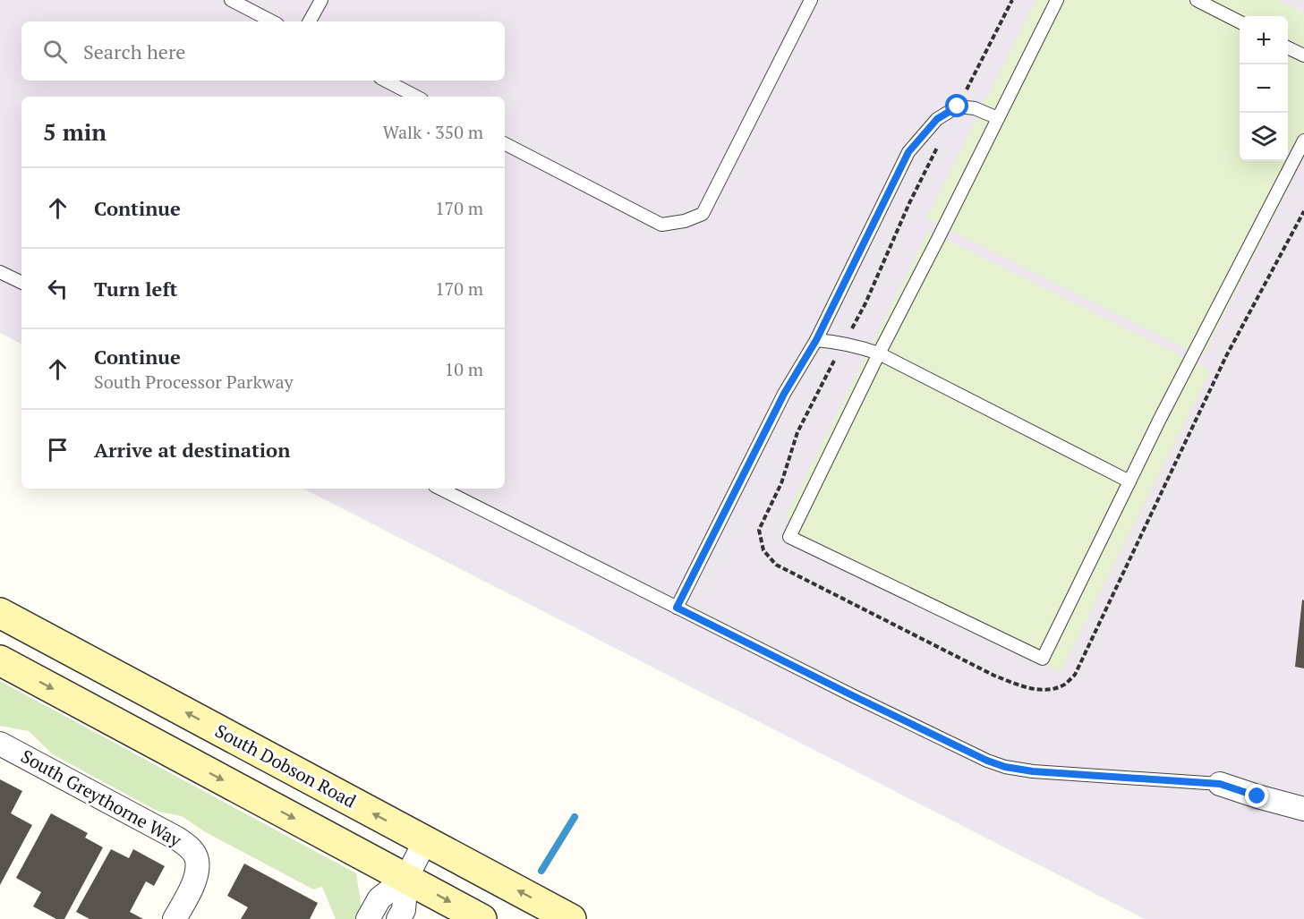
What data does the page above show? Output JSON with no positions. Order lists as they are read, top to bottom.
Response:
{
  "streets": {
    "street": ["South Dobson Road", "South Greythorne Way"]
  },
  "page": {
    "map_buttons": ["+", "−"],
    "search": "Search here",
    "heading": ["5 min", "Walk · 350 m"],
    "list": [
      ["Continue", "170 m"],
      ["Turn left", "170 m"],
      ["Continue", "South Processor Parkway", "10 m"],
      "Arrive at destination"
    ]
  }
}
